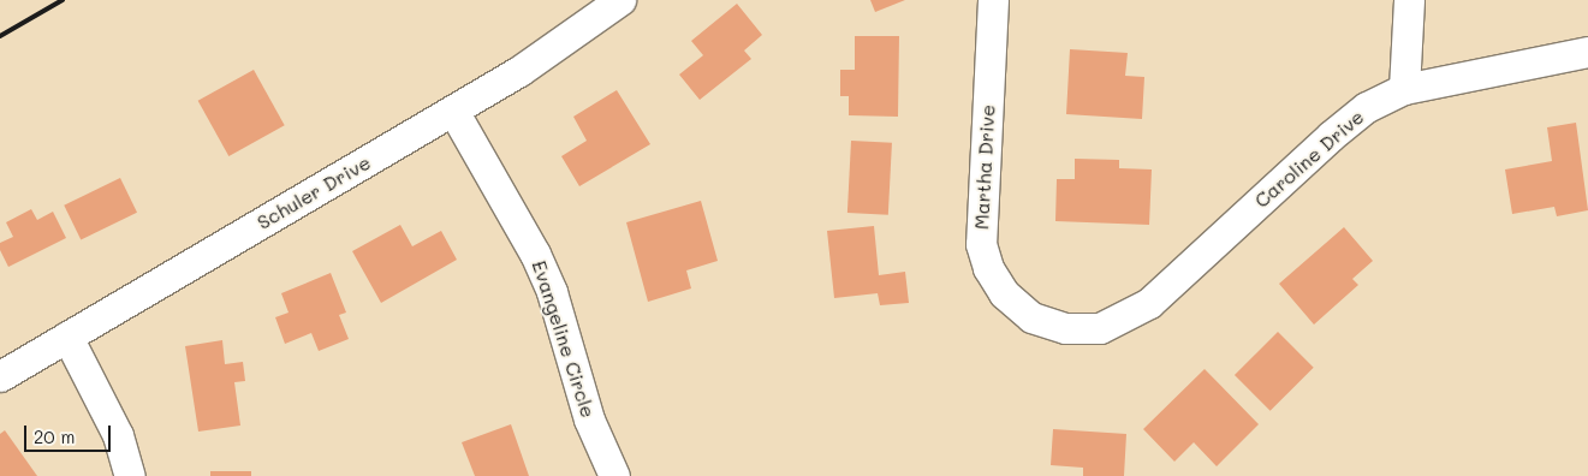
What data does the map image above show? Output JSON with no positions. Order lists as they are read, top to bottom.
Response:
{
  "streets": {
    "street": [
      "Caroline Drive",
      "Martha Drive",
      "Schuler Drive",
      "Evangeline Circle"
    ]
  },
  "crossings": [
    ["Caroline Drive", "Martha Drive"],
    ["Schuler Drive", "Evangeline Circle"]
  ],
  "scale_bar": "20 m"
}
